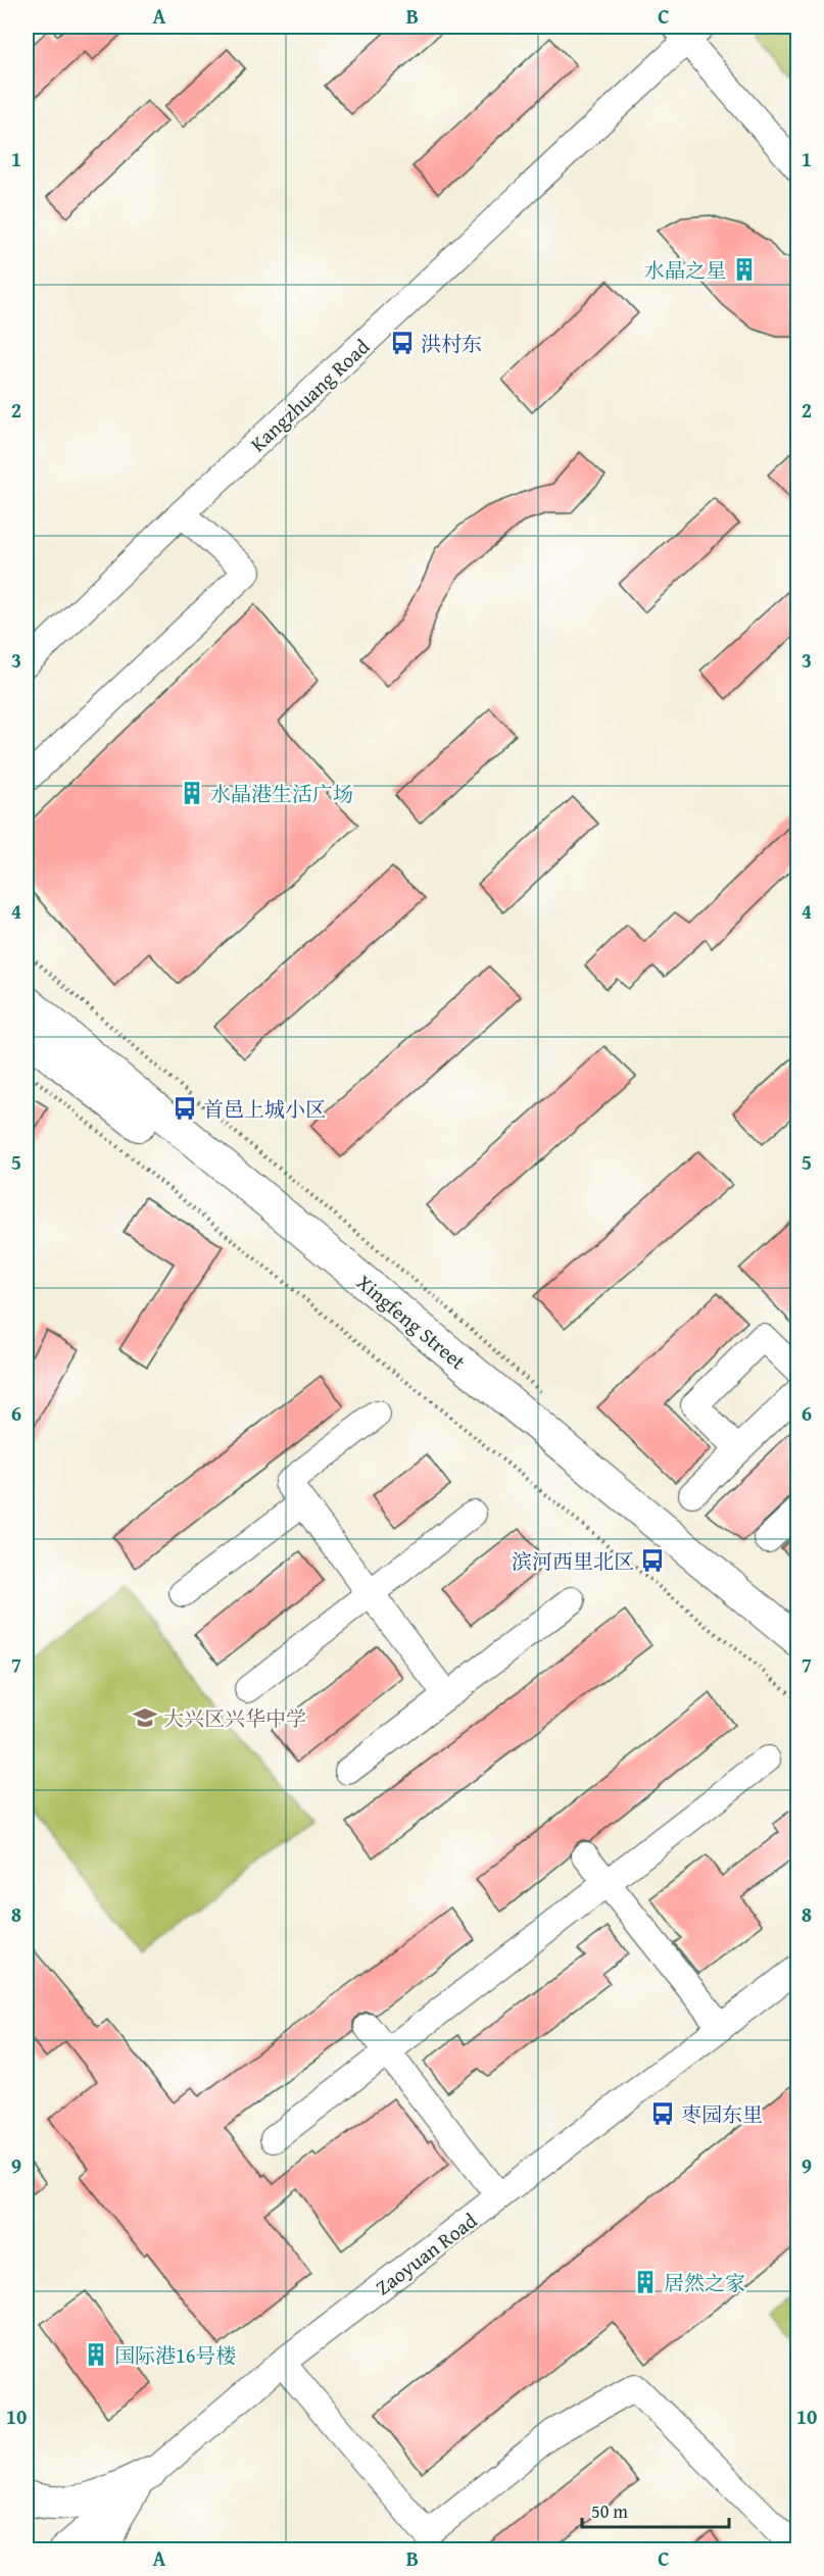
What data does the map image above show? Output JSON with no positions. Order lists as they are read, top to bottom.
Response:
{
  "streets": {
    "main road": ["Xingfeng Street"],
    "street": ["Kangzhuang Road", "Zaoyuan Road"]
  },
  "places": {
    "building": [
      "水晶之星",
      "水晶港生活广场",
      "居然之家",
      "国际港16号楼"
    ],
    "bus stop": [
      "洪村东",
      "首邑上城小区",
      "滨河西里北区",
      "枣园东里"
    ],
    "school or university": ["大兴区兴华中学"]
  },
  "scale_bar": "50 m",
  "grid": {
    "columns": ["A", "B", "C"],
    "rows": [
      "1",
      "2",
      "3",
      "4",
      "5",
      "6",
      "7",
      "8",
      "9",
      "10"
    ]
  }
}
